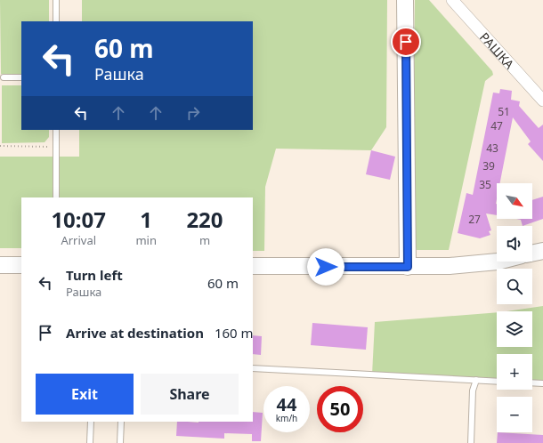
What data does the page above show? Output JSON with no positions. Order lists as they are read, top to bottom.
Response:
{
  "streets": {
    "street": ["РАШКА"]
  },
  "house_numbers": [
    "51",
    "47",
    "43",
    "39",
    "35",
    "27"
  ],
  "north": "bottom right",
  "page": {
    "turn": ["60 m", "Рашка"],
    "map_buttons": ["+", "−"],
    "eta": [
      "10:07",
      "Arrival",
      "1",
      "min",
      "220",
      "m"
    ],
    "list": [
      {
        "name": "Turn left",
        "note": "Рашка",
        "value": "60 m"
      },
      {
        "name": "Arrive at destination",
        "value": "160 m"
      }
    ],
    "buttons": ["Exit", "Share"],
    "speed": "44 km/h",
    "limit": "50"
  }
}
